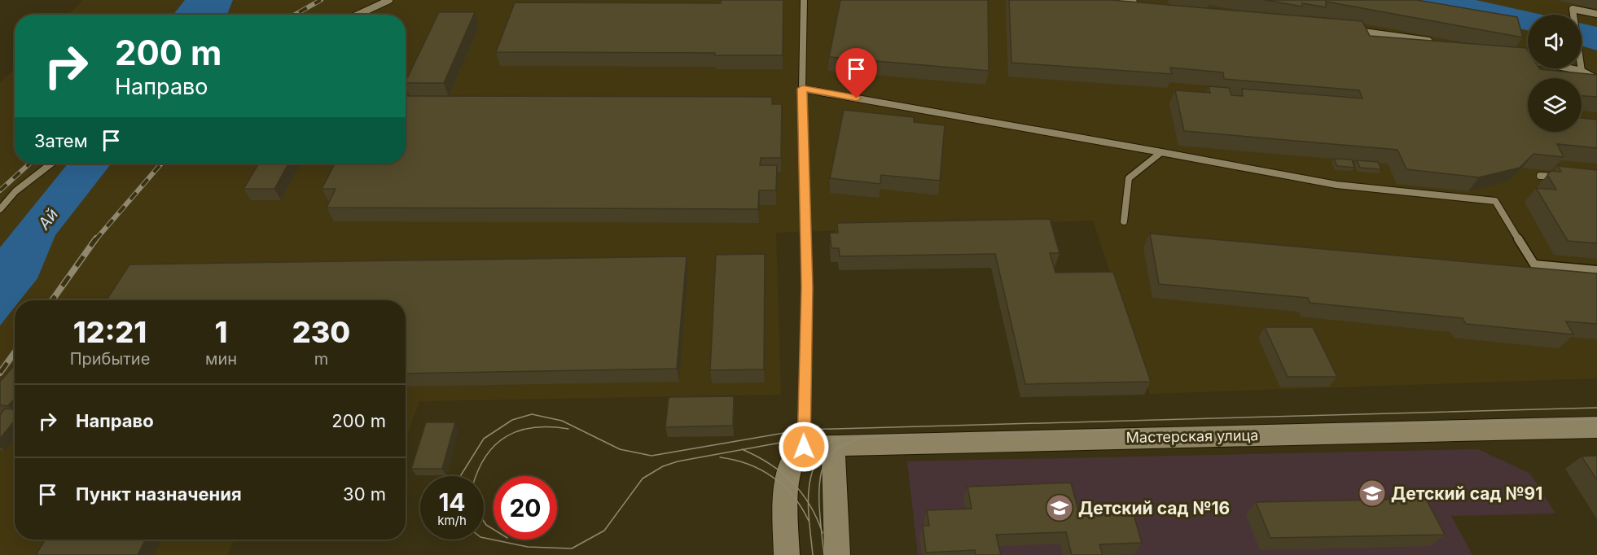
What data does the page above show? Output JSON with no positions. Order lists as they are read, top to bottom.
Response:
{
  "streets": {
    "main road": ["Мастерская улица"]
  },
  "water": ["Ай"],
  "places": {
    "school or university": ["Детский сад №91", "Детский сад №16"]
  },
  "page": {
    "turn": ["200 m", "Направо"],
    "then": "Затем",
    "eta": [
      "12:21",
      "Прибытие",
      "1",
      "мин",
      "230",
      "m"
    ],
    "list": [
      {
        "name": "Направо",
        "value": "200 m"
      },
      {
        "name": "Пункт назначения",
        "value": "30 m"
      }
    ],
    "speed": "14 km/h",
    "limit": "20"
  }
}
